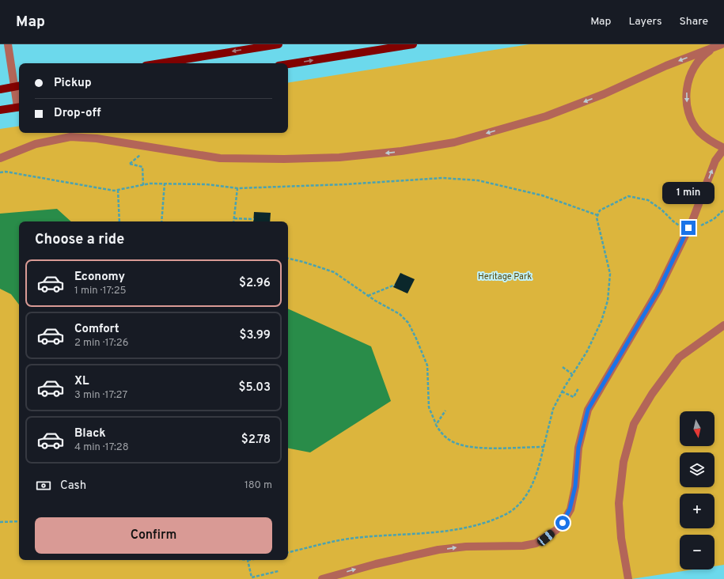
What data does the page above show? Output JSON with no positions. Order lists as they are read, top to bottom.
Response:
{
  "parks": ["Heritage Park"],
  "north": "bottom",
  "page": {
    "header": "Map",
    "nav": ["Map", "Layers", "Share"],
    "banner": ["Pickup", "Drop-off"],
    "bubble": "1 min",
    "heading": "Choose a ride",
    "list": [
      {
        "name": "Economy",
        "note": "1 min · 17:25",
        "value": "$2.96"
      },
      {
        "name": "Comfort",
        "note": "2 min · 17:26",
        "value": "$3.99"
      },
      {
        "name": "XL",
        "note": "3 min · 17:27",
        "value": "$5.03"
      },
      {
        "name": "Black",
        "note": "4 min · 17:28",
        "value": "$2.78"
      }
    ],
    "map_buttons": ["+", "−"],
    "pay": ["Cash", "180 m"],
    "buttons": "Confirm"
  }
}
